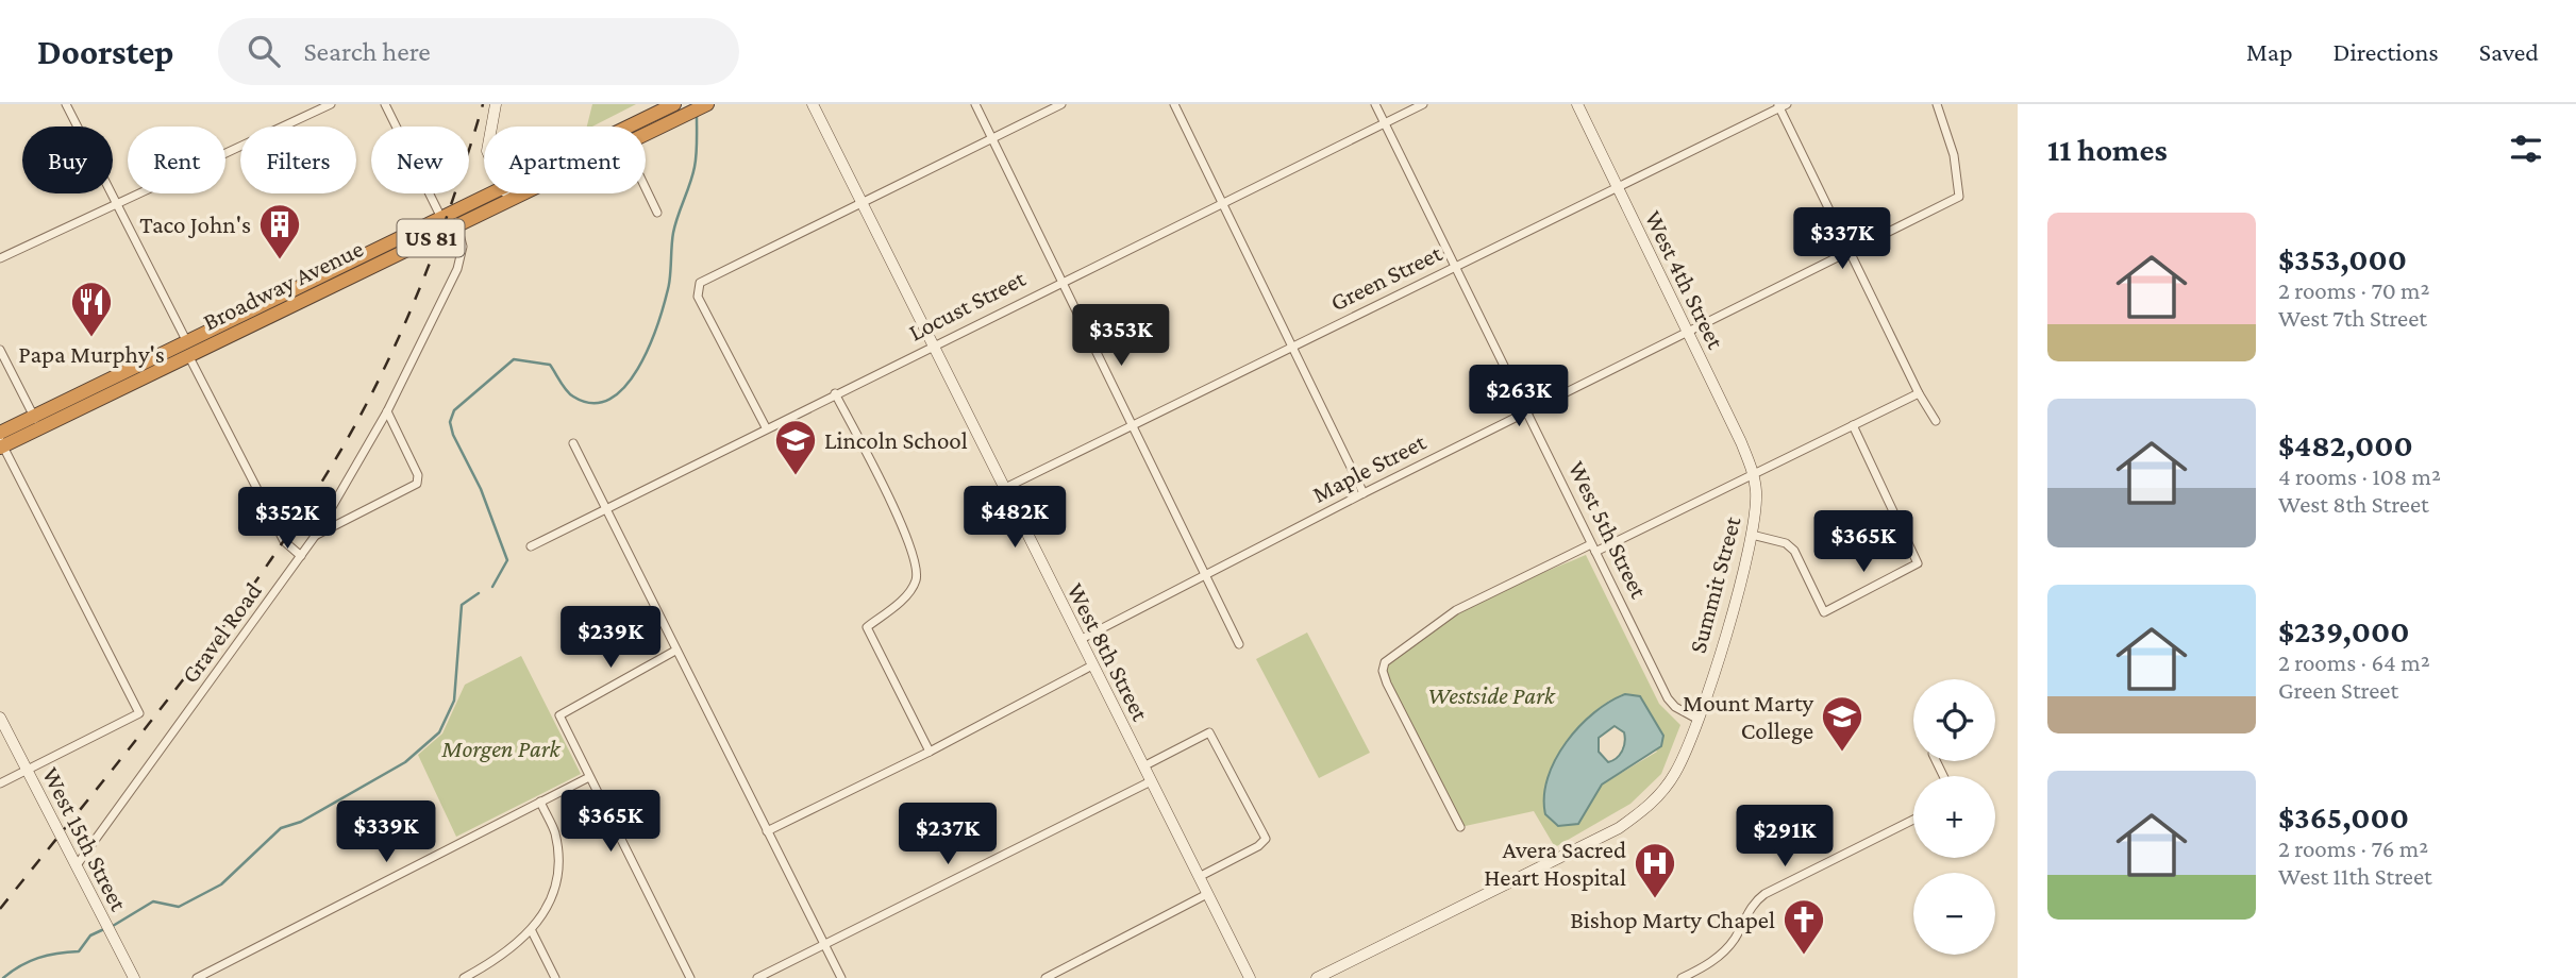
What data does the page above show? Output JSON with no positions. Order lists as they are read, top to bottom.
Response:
{
  "streets": {
    "highway": ["US 81", "Broadway Avenue"],
    "street": [
      "Green Street",
      "West 4th Street",
      "Locust Street",
      "Maple Street",
      "West 5th Street",
      "Summit Street",
      "Gravel Road",
      "West 8th Street",
      "West 15th Street"
    ]
  },
  "crossings": [
    ["Green Street", "West 4th Street"],
    ["Green Street", "West 5th Street"],
    ["Green Street", "West 8th Street"],
    ["West 4th Street", "Maple Street"],
    ["West 4th Street", "Summit Street"],
    ["Broadway Avenue", "Gravel Road"],
    ["Locust Street", "West 5th Street"],
    ["Locust Street", "West 8th Street"],
    ["Maple Street", "West 5th Street"],
    ["Maple Street", "West 8th Street"],
    ["West 5th Street", "Summit Street"],
    ["Gravel Road", "West 15th Street"]
  ],
  "parks": ["Westside Park", "Morgen Park"],
  "places": {
    "building": ["Taco John's"],
    "restaurant": ["Papa Murphy's"],
    "school or university": ["Lincoln School", "Mount Marty College"],
    "hospital": ["Avera Sacred Heart Hospital"],
    "church": ["Bishop Marty Chapel"]
  },
  "page": {
    "header": "Doorstep",
    "search": "Search here",
    "nav": ["Map", "Directions", "Saved"],
    "heading": "11 homes",
    "chip": [
      "Buy",
      "Rent",
      "Filters",
      "New",
      "Apartment"
    ],
    "list": [
      {
        "name": "$353,000",
        "note": "2 rooms · 70 m² · West 7th Street"
      },
      {
        "name": "$482,000",
        "note": "4 rooms · 108 m² · West 8th Street"
      },
      {
        "name": "$239,000",
        "note": "2 rooms · 64 m² · Green Street"
      },
      {
        "name": "$365,000",
        "note": "2 rooms · 76 m² · West 11th Street"
      }
    ],
    "price": [
      "$337K",
      "$353K",
      "$263K",
      "$482K",
      "$352K",
      "$365K",
      "$239K",
      "$365K",
      "$339K",
      "$237K",
      "$291K"
    ],
    "map_buttons": ["+", "−"]
  }
}
